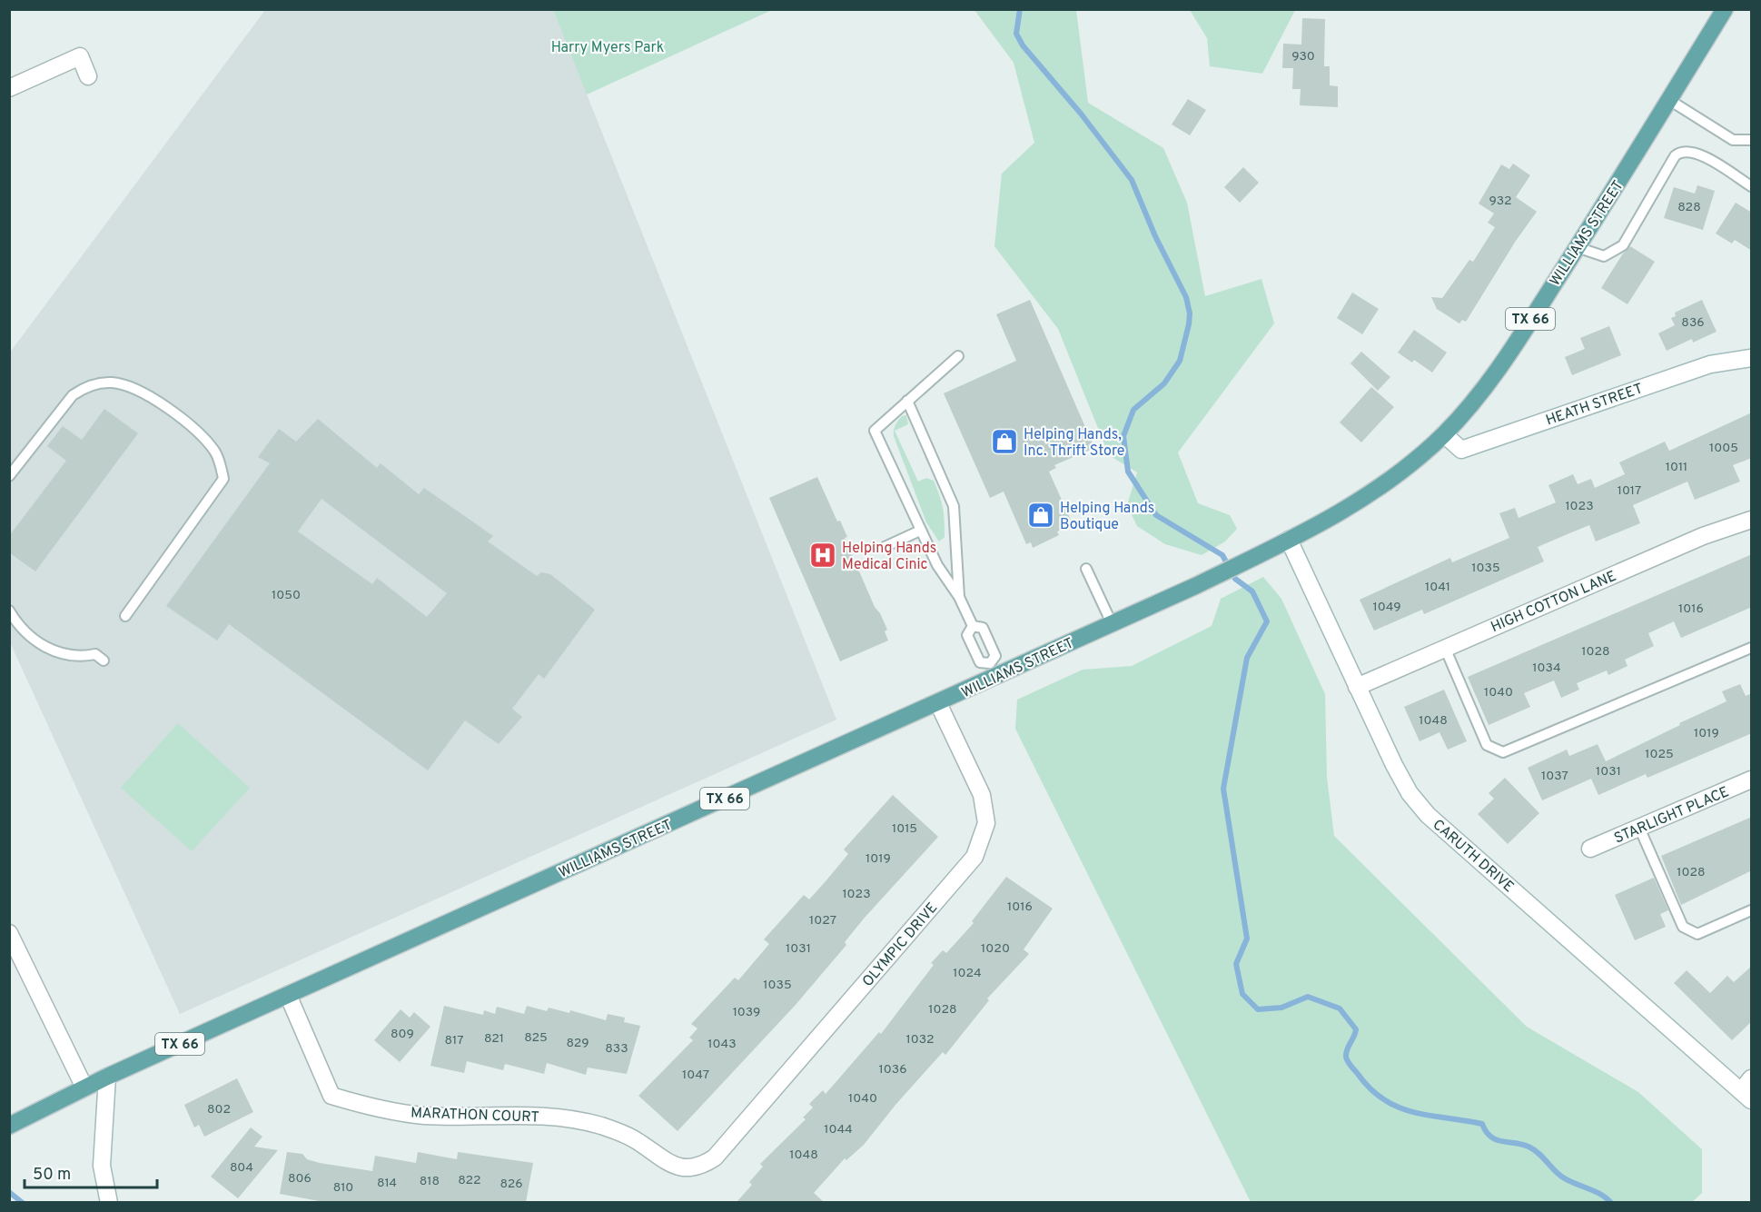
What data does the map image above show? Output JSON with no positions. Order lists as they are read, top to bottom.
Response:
{
  "streets": {
    "main road": ["WILLIAMS STREET", "TX 66"],
    "street": [
      "HEATH STREET",
      "HIGH COTTON LANE",
      "STARLIGHT PLACE",
      "CARUTH DRIVE",
      "OLYMPIC DRIVE",
      "MARATHON COURT"
    ]
  },
  "crossings": [
    ["WILLIAMS STREET", "TX 66"],
    ["WILLIAMS STREET", "HEATH STREET"],
    ["WILLIAMS STREET", "CARUTH DRIVE"],
    ["WILLIAMS STREET", "OLYMPIC DRIVE"],
    ["WILLIAMS STREET", "MARATHON COURT"],
    ["HIGH COTTON LANE", "CARUTH DRIVE"],
    ["OLYMPIC DRIVE", "MARATHON COURT"]
  ],
  "parks": ["Harry Myers Park"],
  "places": {
    "shop": ["Helping Hands, Inc. Thrift Store", "Helping Hands Boutique"],
    "hospital": ["Helping Hands Medical Cinic"]
  },
  "house_numbers": [
    "930",
    "932",
    "828",
    "836",
    "1005",
    "1011",
    "1017",
    "1023",
    "1035",
    "1041",
    "1050",
    "1049",
    "1016",
    "1028",
    "1034",
    "1040",
    "1048",
    "1019",
    "1025",
    "1031",
    "1037",
    "1015",
    "1019",
    "1028",
    "1023",
    "1016",
    "1027",
    "1031",
    "1020",
    "1024",
    "1035",
    "1028",
    "1039",
    "809",
    "825",
    "821",
    "1032",
    "817",
    "829",
    "1043",
    "833",
    "1036",
    "1047",
    "1040",
    "802",
    "1044",
    "1048",
    "804",
    "806",
    "822",
    "818",
    "814",
    "826",
    "810"
  ],
  "scale_bar": "50 m"
}
